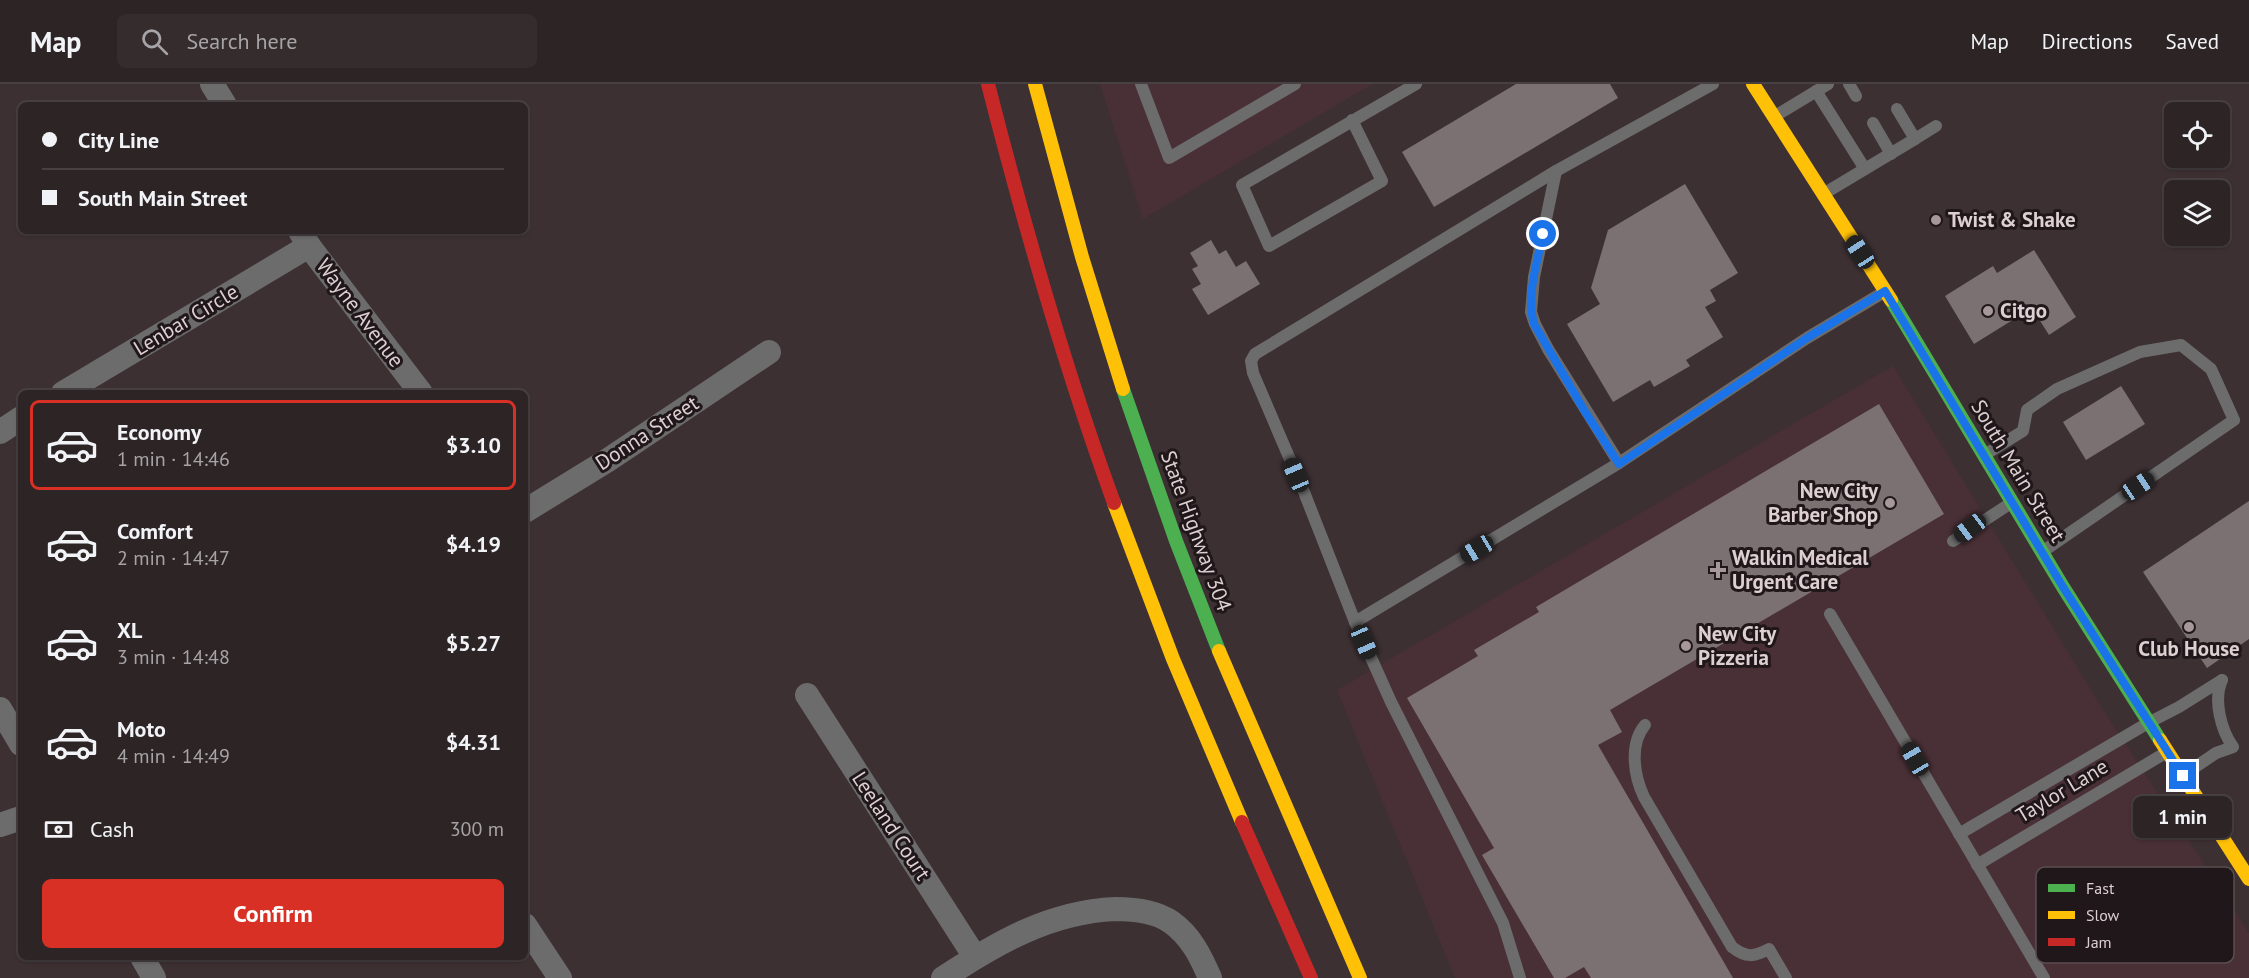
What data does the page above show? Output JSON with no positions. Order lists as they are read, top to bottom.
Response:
{
  "streets": {
    "main road": ["South Main Street", "State Highway 304"],
    "street": [
      "Wayne Avenue",
      "Lenbar Circle",
      "Donna Street",
      "Leeland Court"
    ],
    "lane": ["Taylor Lane"]
  },
  "crossings": [
    ["Wayne Avenue", "Lenbar Circle"],
    ["South Main Street", "Taylor Lane"]
  ],
  "places": {
    "other": [
      "Twist & Shake",
      "Citgo",
      "New City Barber Shop",
      "Club House",
      "New City Pizzeria"
    ],
    "health": ["Walkin Medical Urgent Care"]
  },
  "legend": ["Fast", "Slow", "Jam"],
  "page": {
    "header": "Map",
    "search": "Search here",
    "nav": ["Map", "Directions", "Saved"],
    "banner": ["City Line", "South Main Street"],
    "list": [
      {
        "name": "Economy",
        "note": "1 min · 14:46",
        "value": "$3.10"
      },
      {
        "name": "Comfort",
        "note": "2 min · 14:47",
        "value": "$4.19"
      },
      {
        "name": "XL",
        "note": "3 min · 14:48",
        "value": "$5.27"
      },
      {
        "name": "Moto",
        "note": "4 min · 14:49",
        "value": "$4.31"
      }
    ],
    "bubble": "1 min",
    "pay": ["Cash", "300 m"],
    "buttons": "Confirm"
  }
}
